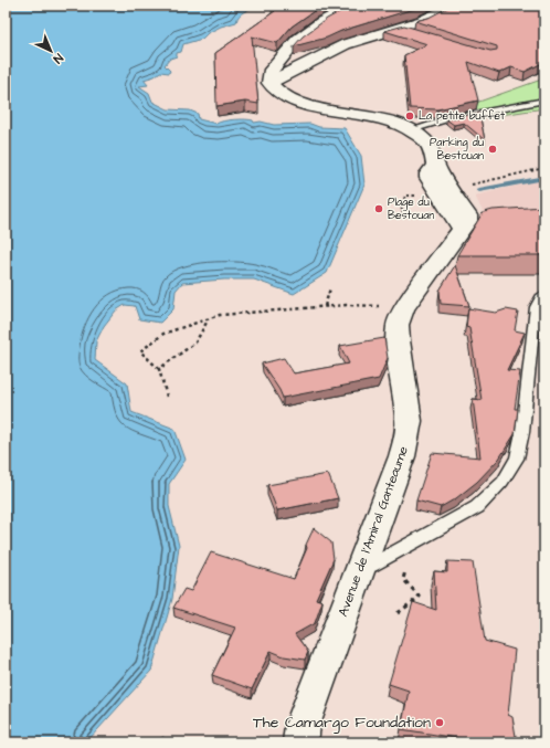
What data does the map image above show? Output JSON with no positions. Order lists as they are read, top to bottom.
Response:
{
  "streets": {
    "street": ["Avenue de l'Amiral Ganteaume"]
  },
  "places": [
    "La petite buffet",
    "Parking du Bestouan",
    "Plage du Bestouan",
    "The Camargo Foundation"
  ],
  "north": "bottom right"
}
